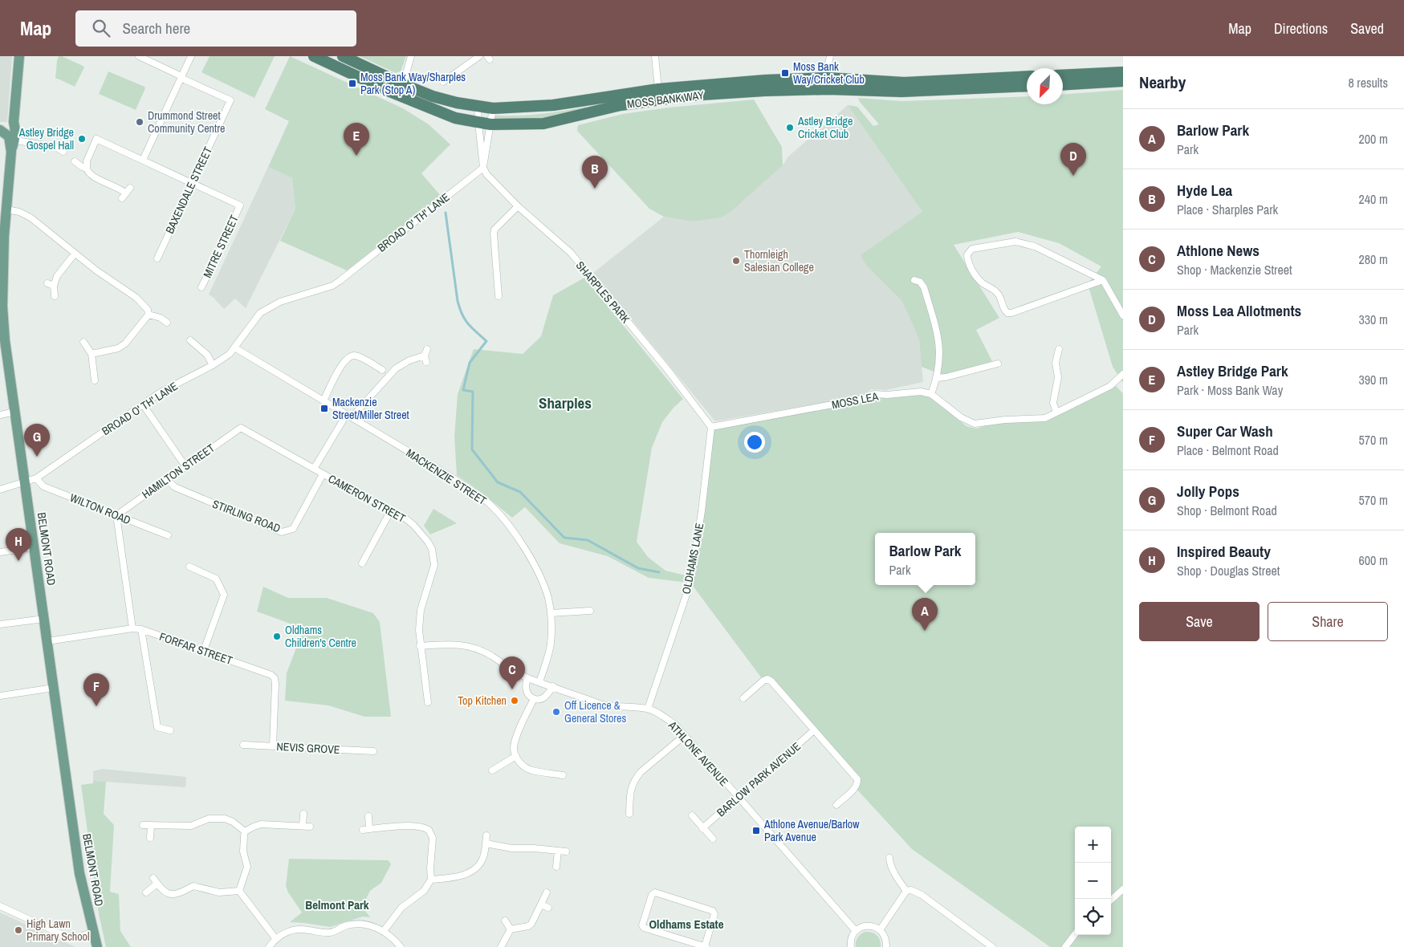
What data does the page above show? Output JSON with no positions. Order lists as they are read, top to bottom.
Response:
{
  "streets": {
    "highway": ["MOSS BANK WAY"],
    "main road": ["BELMONT ROAD"],
    "street": [
      "BAXENDALE STREET",
      "BROAD O' TH' LANE",
      "MITRE STREET",
      "SHARPLES PARK",
      "MOSS LEA",
      "HAMILTON STREET",
      "MACKENZIE STREET",
      "CAMERON STREET",
      "WILTON ROAD",
      "STIRLING ROAD",
      "OLDHAMS LANE",
      "FORFAR STREET",
      "NEVIS GROVE",
      "ATHLONE AVENUE",
      "BARLOW PARK AVENUE"
    ]
  },
  "crossings": [
    ["BAXENDALE STREET", "MITRE STREET"],
    ["BROAD O' TH' LANE", "SHARPLES PARK"],
    ["BROAD O' TH' LANE", "MACKENZIE STREET"],
    ["BROAD O' TH' LANE", "WILTON ROAD"],
    ["BROAD O' TH' LANE", "BELMONT ROAD"],
    ["SHARPLES PARK", "MOSS LEA"],
    ["SHARPLES PARK", "OLDHAMS LANE"],
    ["MOSS LEA", "OLDHAMS LANE"],
    ["HAMILTON STREET", "CAMERON STREET"],
    ["HAMILTON STREET", "WILTON ROAD"],
    ["HAMILTON STREET", "STIRLING ROAD"],
    ["MACKENZIE STREET", "ATHLONE AVENUE"],
    ["CAMERON STREET", "STIRLING ROAD"],
    ["CAMERON STREET", "ATHLONE AVENUE"],
    ["BELMONT ROAD", "FORFAR STREET"],
    ["OLDHAMS LANE", "ATHLONE AVENUE"],
    ["FORFAR STREET", "NEVIS GROVE"],
    ["ATHLONE AVENUE", "BARLOW PARK AVENUE"]
  ],
  "districts": ["Sharples", "Belmont Park", "Oldhams Estate"],
  "places": {
    "transit": [
      "Moss Bank Way/Cricket Club",
      "Moss Bank Way/Sharples Park (Stop A)",
      "Mackenzie Street/Miller Street",
      "Athlone Avenue/Barlow Park Avenue"
    ],
    "other": [
      "Drummond Street Community Centre",
      "Astley Bridge Cricket Club",
      "Astley Bridge Gospel Hall",
      "Thornleigh Salesian College",
      "Oldhams Children's Centre",
      "Top Kitchen",
      "Off Licence & General Stores",
      "High Lawn Primary School"
    ]
  },
  "north": "bottom left",
  "page": {
    "header": "Map",
    "search": "Search here",
    "nav": ["Map", "Directions", "Saved"],
    "heading": ["Nearby", "8 results"],
    "list": [
      {
        "mark": "A",
        "name": "Barlow Park",
        "note": "Park",
        "value": "200 m"
      },
      {
        "mark": "B",
        "name": "Hyde Lea",
        "note": "Place · Sharples Park",
        "value": "240 m"
      },
      {
        "mark": "C",
        "name": "Athlone News",
        "note": "Shop · Mackenzie Street",
        "value": "280 m"
      },
      {
        "mark": "D",
        "name": "Moss Lea Allotments",
        "note": "Park",
        "value": "330 m"
      },
      {
        "mark": "E",
        "name": "Astley Bridge Park",
        "note": "Park · Moss Bank Way",
        "value": "390 m"
      },
      {
        "mark": "F",
        "name": "Super Car Wash",
        "note": "Place · Belmont Road",
        "value": "570 m"
      },
      {
        "mark": "G",
        "name": "Jolly Pops",
        "note": "Shop · Belmont Road",
        "value": "570 m"
      },
      {
        "mark": "H",
        "name": "Inspired Beauty",
        "note": "Shop · Douglas Street",
        "value": "600 m"
      }
    ],
    "pins": [
      "E",
      "D",
      "B",
      "G",
      "H",
      "A",
      "C",
      "F"
    ],
    "popup": ["Barlow Park", "Park"],
    "buttons": ["Save", "Share"],
    "map_buttons": ["+", "−"]
  }
}
